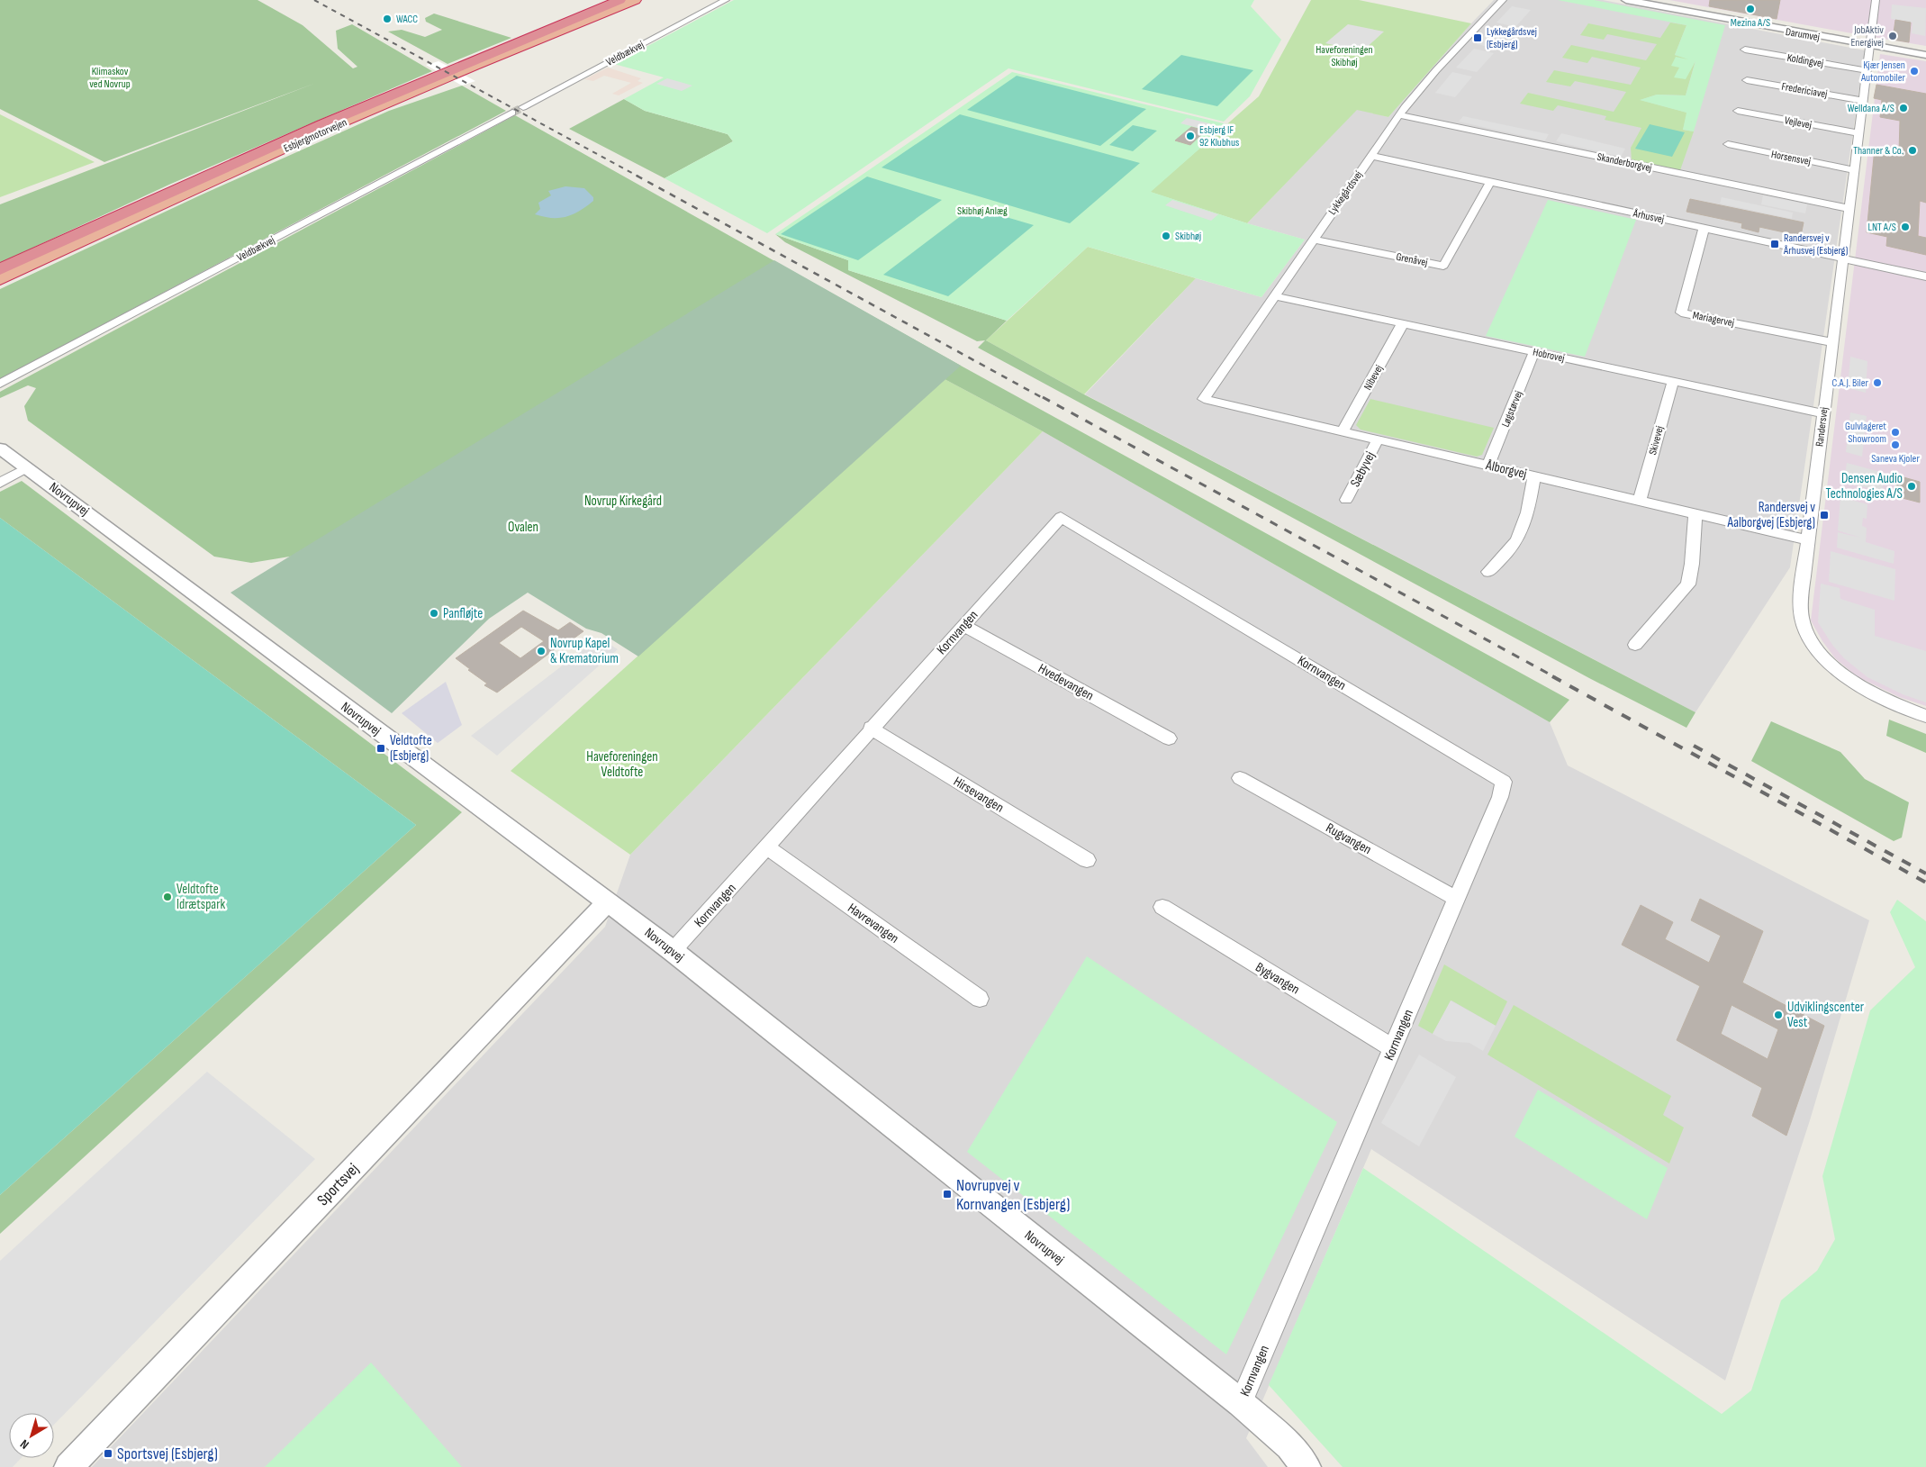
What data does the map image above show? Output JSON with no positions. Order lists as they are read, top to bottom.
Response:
{
  "streets": {
    "highway": ["Esbjergmotorvejen"],
    "street": [
      "Darumvej",
      "Veldbækvej",
      "Koldingvej",
      "Fredericiavej",
      "Vejlevej",
      "Horsensvej",
      "Skanderborgvej",
      "Lykkegårdsvej",
      "Århusvej",
      "Grenåvej",
      "Mariagervej",
      "Hobrovej",
      "Nibevej",
      "Løgstørvej",
      "Randersvej",
      "Skivevej",
      "Sæbyvej",
      "Ålborgvej",
      "Novrupvej",
      "Kornvangen",
      "Hvedevangen",
      "Hirsevangen",
      "Rugvangen",
      "Havrevangen",
      "Bygvangen",
      "Sportsvej"
    ]
  },
  "crossings": [
    ["Darumvej", "Randersvej"],
    ["Koldingvej", "Randersvej"],
    ["Fredericiavej", "Randersvej"],
    ["Vejlevej", "Randersvej"],
    ["Horsensvej", "Randersvej"],
    ["Skanderborgvej", "Lykkegårdsvej"],
    ["Skanderborgvej", "Randersvej"],
    ["Lykkegårdsvej", "Århusvej"],
    ["Lykkegårdsvej", "Grenåvej"],
    ["Lykkegårdsvej", "Hobrovej"],
    ["Lykkegårdsvej", "Ålborgvej"],
    ["Århusvej", "Grenåvej"],
    ["Århusvej", "Mariagervej"],
    ["Århusvej", "Randersvej"],
    ["Mariagervej", "Randersvej"],
    ["Hobrovej", "Nibevej"],
    ["Hobrovej", "Løgstørvej"],
    ["Hobrovej", "Randersvej"],
    ["Hobrovej", "Skivevej"],
    ["Nibevej", "Ålborgvej"],
    ["Løgstørvej", "Ålborgvej"],
    ["Randersvej", "Ålborgvej"],
    ["Skivevej", "Ålborgvej"],
    ["Sæbyvej", "Ålborgvej"],
    ["Novrupvej", "Kornvangen"],
    ["Novrupvej", "Sportsvej"],
    ["Kornvangen", "Hvedevangen"],
    ["Kornvangen", "Hirsevangen"],
    ["Kornvangen", "Rugvangen"],
    ["Kornvangen", "Havrevangen"],
    ["Kornvangen", "Bygvangen"]
  ],
  "parks": [
    "Haveforeningen Skibhøj",
    "Klimaskov ved Novrup",
    "Skibhøj Anlæg",
    "Novrup Kirkegård",
    "Ovalen",
    "Haveforeningen Veldtofte"
  ],
  "places": {
    "other": [
      "Mezina A/S",
      "WACC",
      "JobAktiv Energivej",
      "Kjær Jensen Automobiler",
      "Welldana A/S",
      "Esbjerg IF 92 Klubhus",
      "Thanner & Co.",
      "LNT A/S",
      "Skibhøj",
      "C.A.J. Biler",
      "Gulvlageret Showroom",
      "Saneva Kjoler",
      "Densen Audio Technologies A/S",
      "Panfløjte",
      "Novrup Kapel & Krematorium",
      "Veldtofte Idrætspark",
      "Udviklingscenter Vest"
    ],
    "transit": [
      "Lykkegårdsvej (Esbjerg)",
      "Randersvej v Århusvej (Esbjerg)",
      "Randersvej v Aalborgvej (Esbjerg)",
      "Veldtofte (Esbjerg)",
      "Novrupvej v Kornvangen (Esbjerg)",
      "Sportsvej (Esbjerg)"
    ]
  },
  "north": "bottom left"
}
